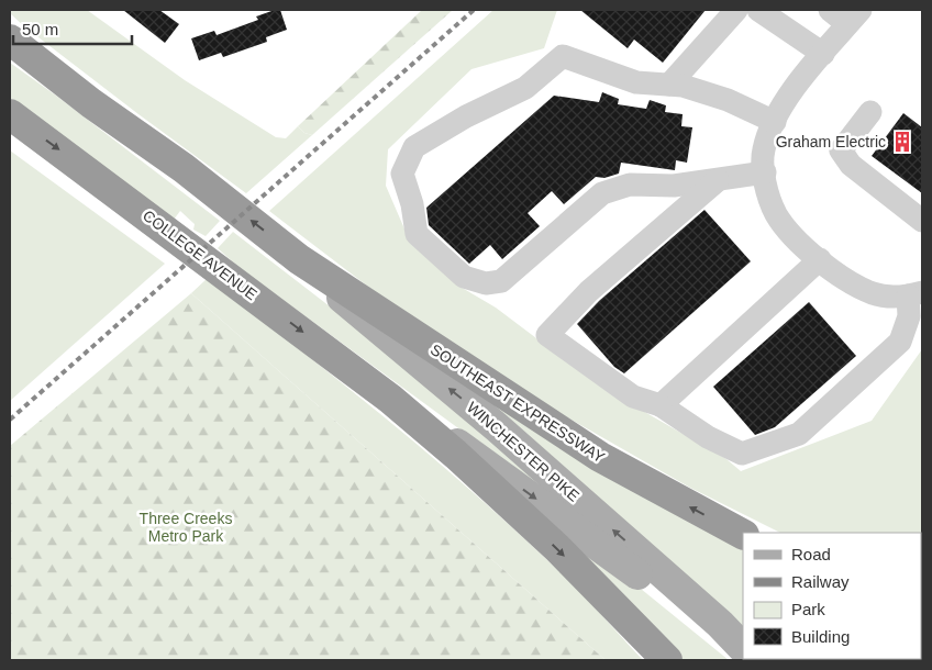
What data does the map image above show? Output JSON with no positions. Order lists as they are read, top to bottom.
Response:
{
  "streets": {
    "highway": ["COLLEGE AVENUE", "SOUTHEAST EXPRESSWAY"],
    "main road": ["WINCHESTER PIKE"]
  },
  "crossings": [
    ["COLLEGE AVENUE", "WINCHESTER PIKE"],
    ["SOUTHEAST EXPRESSWAY", "WINCHESTER PIKE"]
  ],
  "parks": ["Three Creeks Metro Park"],
  "places": {
    "building": ["Graham Electric"]
  },
  "legend": [
    "Road",
    "Railway",
    "Park",
    "Building"
  ],
  "scale_bar": "50 m"
}
